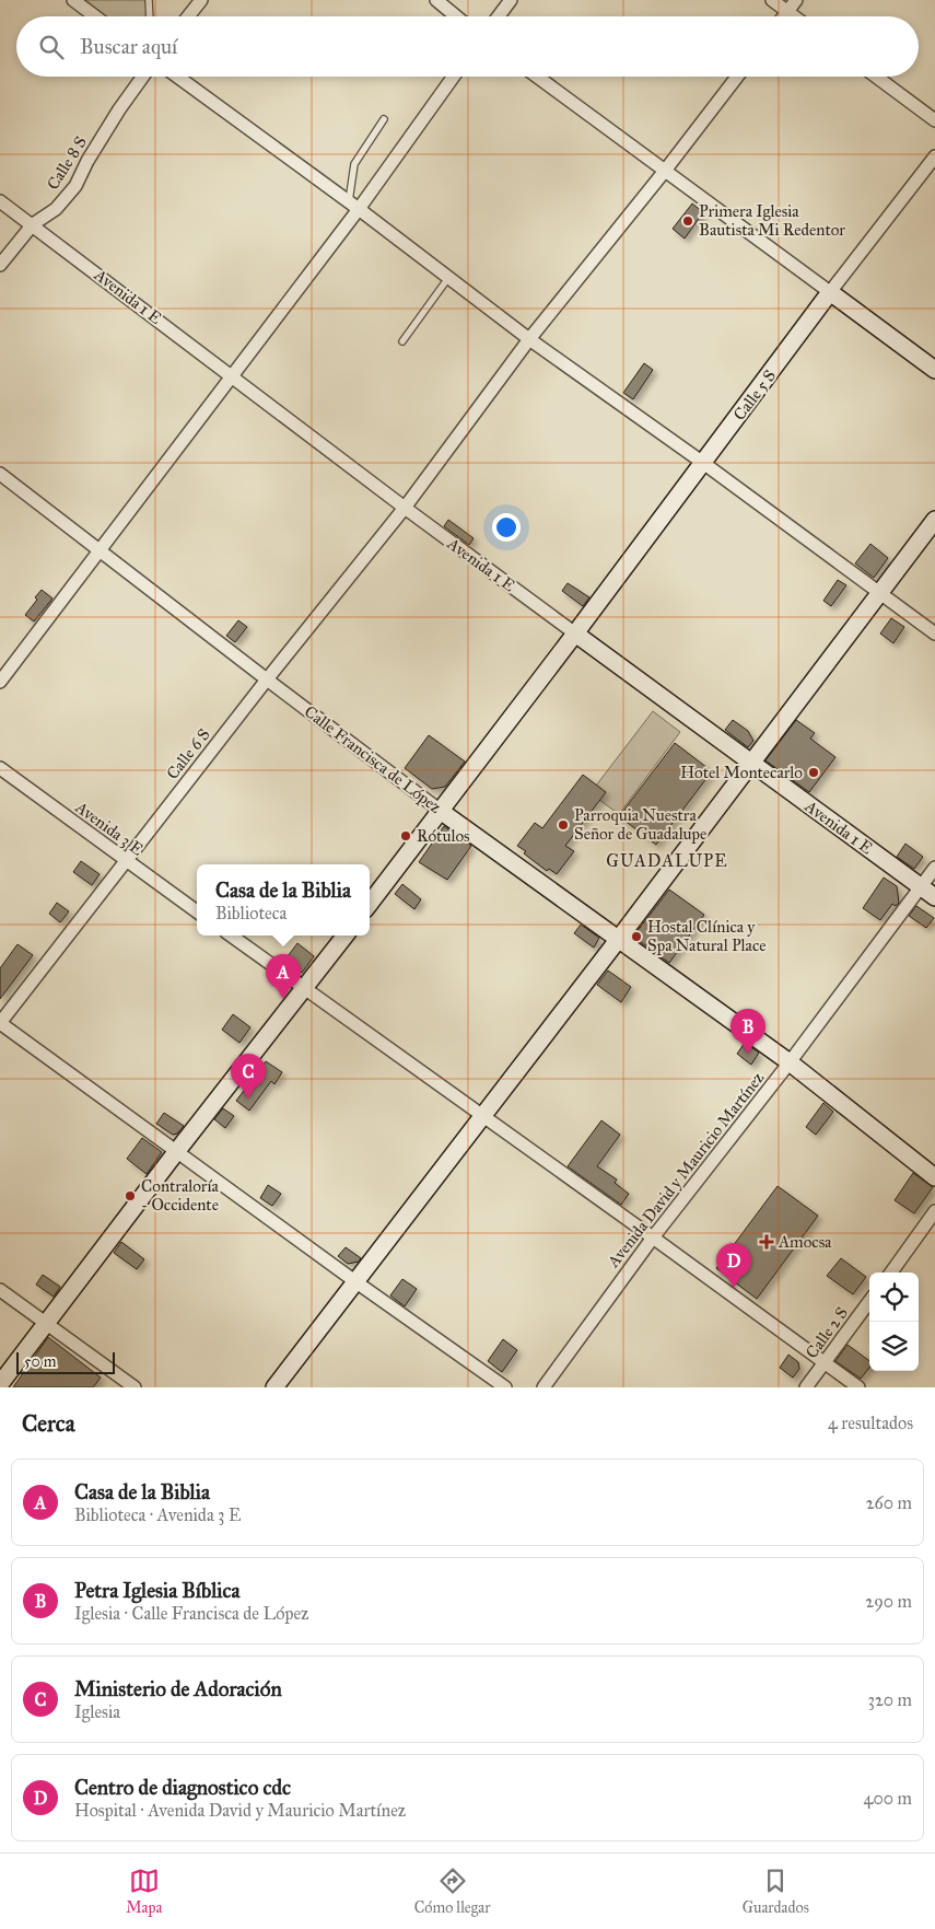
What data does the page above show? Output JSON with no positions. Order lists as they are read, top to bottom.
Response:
{
  "streets": {
    "street": [
      "Calle 8 S",
      "Avenida 1 E",
      "Calle 5 S",
      "Calle 6 S",
      "Calle Francisca de López",
      "Avenida 3 E",
      "Avenida David y Mauricio Martínez",
      "Calle 2 S"
    ]
  },
  "crossings": [
    ["Calle 8 S", "Avenida 1 E"],
    ["Avenida 1 E", "Calle 5 S"],
    ["Avenida 1 E", "Calle 6 S"],
    ["Avenida 1 E", "Avenida David y Mauricio Martínez"],
    ["Calle 5 S", "Calle Francisca de López"],
    ["Calle 6 S", "Calle Francisca de López"],
    ["Calle 6 S", "Avenida 3 E"],
    ["Calle Francisca de López", "Avenida David y Mauricio Martínez"]
  ],
  "districts": ["GUADALUPE"],
  "places": {
    "other": [
      "Primera Iglesia Bautista Mi Redentor",
      "Hotel Montecarlo",
      "Parroquia Nuestra Señor de Guadalupe",
      "Rótulos",
      "Hostal Clínica y Spa Natural Place",
      "Contraloría - Occidente"
    ],
    "health": ["Amocsa"]
  },
  "scale_bar": "50 m",
  "page": {
    "search": "Buscar aquí",
    "popup": ["Casa de la Biblia", "Biblioteca"],
    "pins": [
      "A",
      "B",
      "C",
      "D"
    ],
    "scale": "50 m",
    "heading": ["Cerca", "4 resultados"],
    "list": [
      {
        "mark": "A",
        "name": "Casa de la Biblia",
        "note": "Biblioteca · Avenida 3 E",
        "value": "260 m"
      },
      {
        "mark": "B",
        "name": "Petra Iglesia Bíblica",
        "note": "Iglesia · Calle Francisca de López",
        "value": "290 m"
      },
      {
        "mark": "C",
        "name": "Ministerio de Adoración",
        "note": "Iglesia",
        "value": "320 m"
      },
      {
        "mark": "D",
        "name": "Centro de diagnostico cdc",
        "note": "Hospital · Avenida David y Mauricio Martínez",
        "value": "400 m"
      }
    ],
    "nav": ["Mapa", "Cómo llegar", "Guardados"]
  }
}
